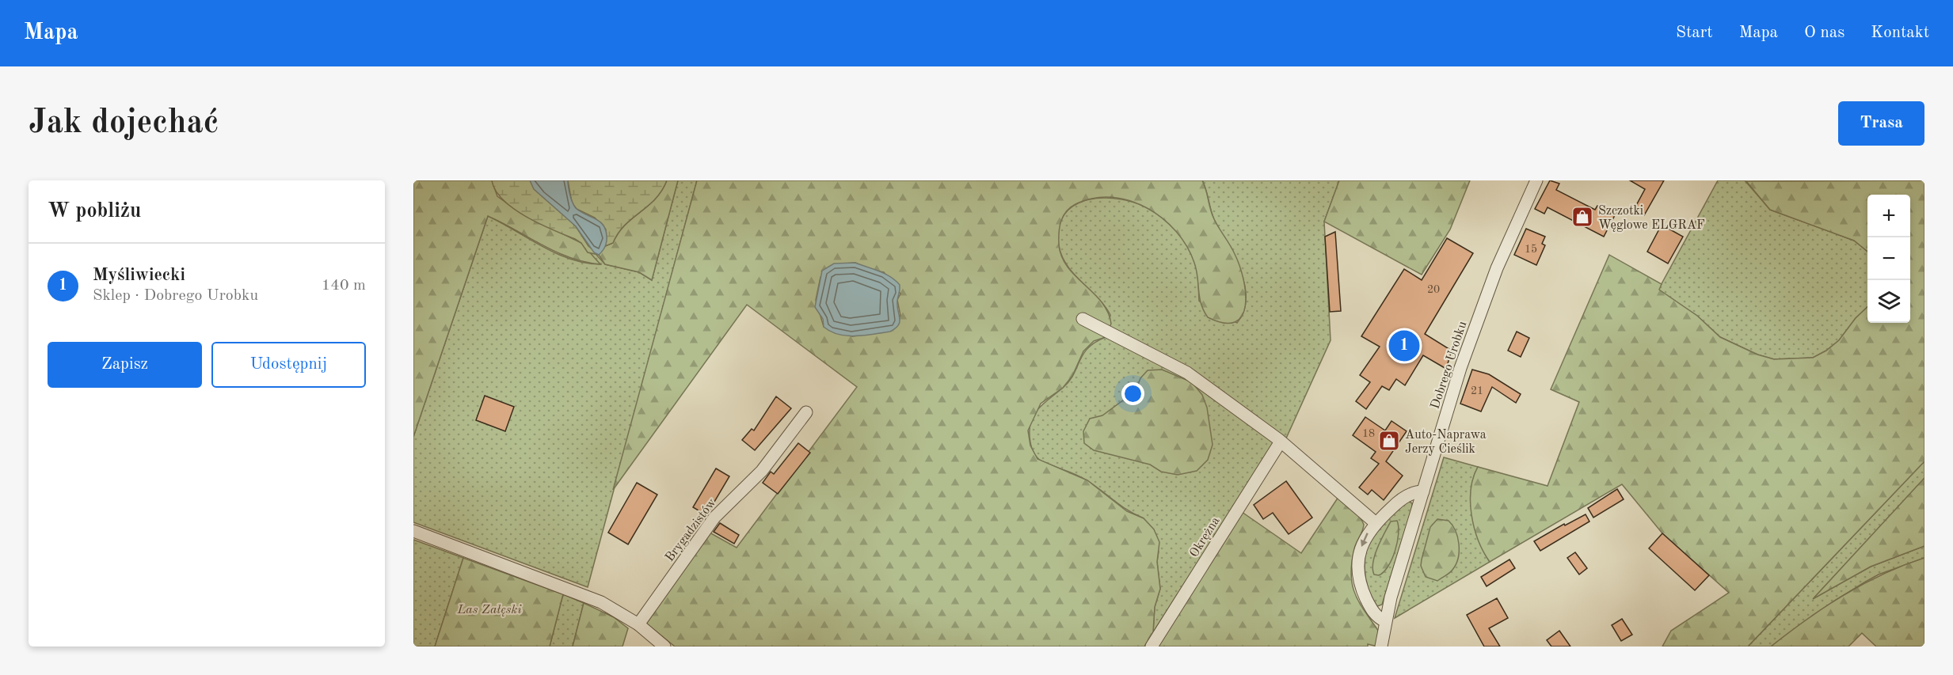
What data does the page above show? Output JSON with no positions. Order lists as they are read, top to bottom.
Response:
{
  "streets": {
    "street": ["Dobrego Urobku", "Brygadzistów", "Okrężna"]
  },
  "parks": ["Las Załęski"],
  "places": {
    "shop": ["Szczotki Węglowe ELGRAF", "Auto-Naprawa Jerzy Cieślik"]
  },
  "house_numbers": [
    "15",
    "20",
    "21",
    "18"
  ],
  "page": {
    "header": "Mapa",
    "nav": [
      "Start",
      "Mapa",
      "O nas",
      "Kontakt"
    ],
    "buttons": [
      "Trasa",
      ["Zapisz", "Udostępnij"]
    ],
    "title": "Jak dojechać",
    "heading": "W pobliżu",
    "map_buttons": ["+", "−"],
    "list": [
      {
        "mark": "1",
        "name": "Myśliwiecki",
        "note": "Sklep · Dobrego Urobku",
        "value": "140 m"
      }
    ],
    "pins": "1"
  }
}
